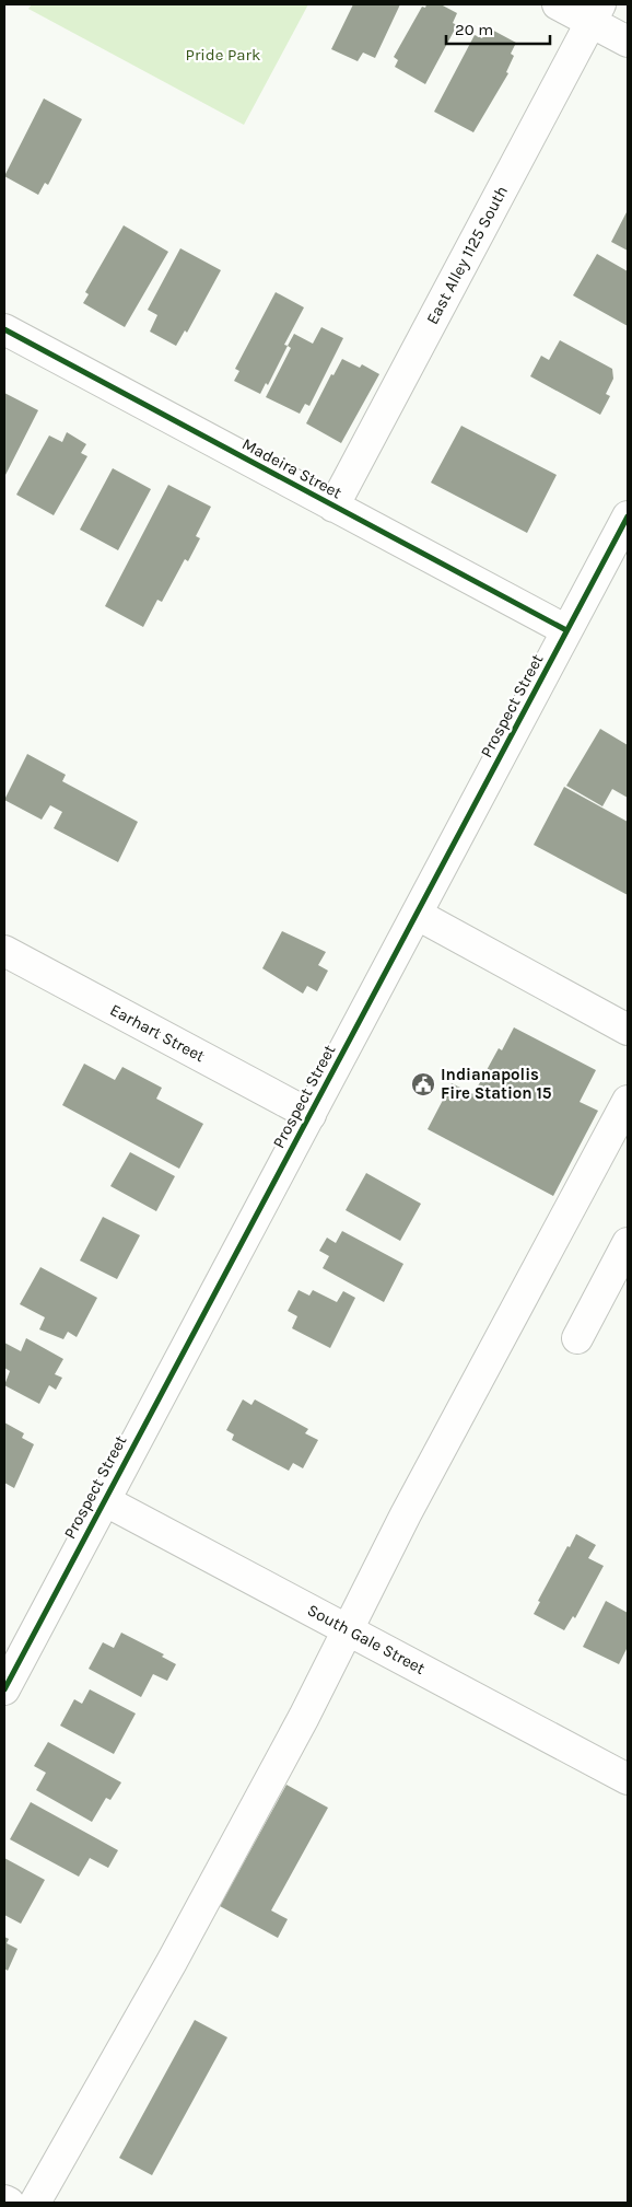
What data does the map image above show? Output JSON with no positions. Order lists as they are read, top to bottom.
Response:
{
  "streets": {
    "street": [
      "East Alley 1125 South",
      "Madeira Street",
      "Prospect Street",
      "Earhart Street",
      "South Gale Street"
    ]
  },
  "crossings": [
    ["East Alley 1125 South", "Madeira Street"],
    ["Madeira Street", "Prospect Street"],
    ["Prospect Street", "Earhart Street"],
    ["Prospect Street", "South Gale Street"]
  ],
  "parks": ["Pride Park"],
  "places": {
    "public building": ["Indianapolis Fire Station 15"]
  },
  "scale_bar": "20 m"
}
